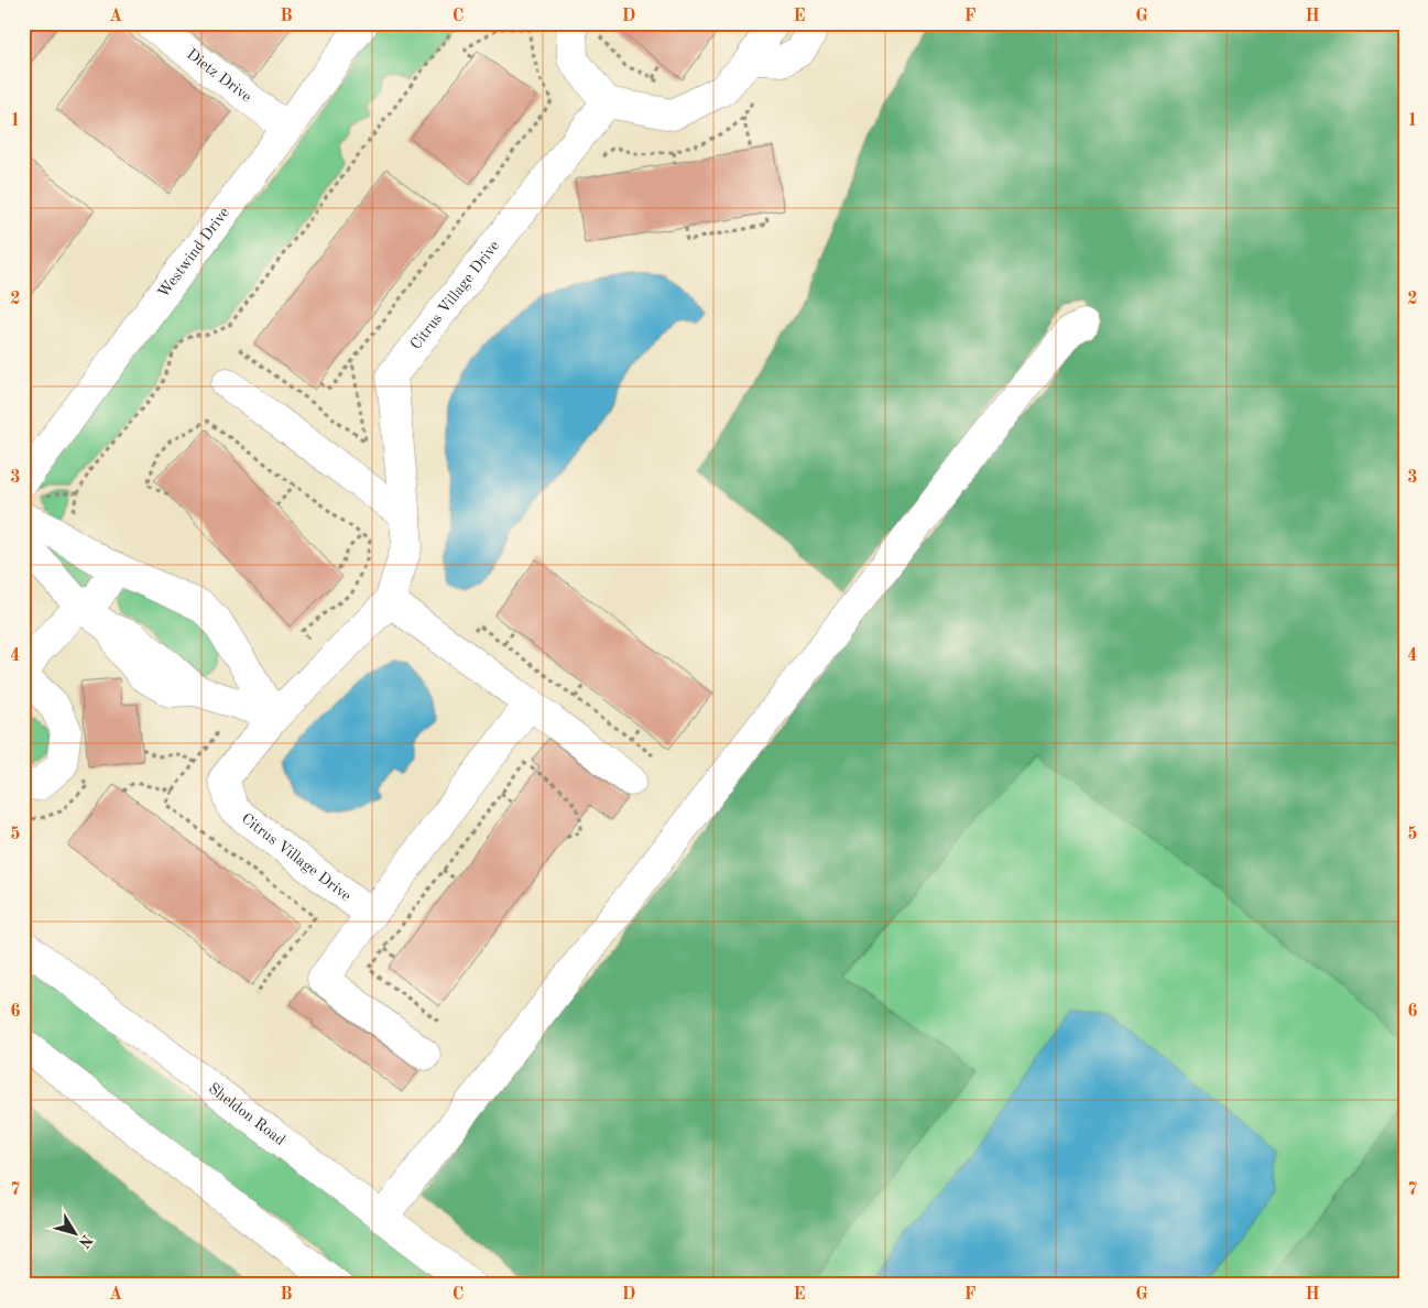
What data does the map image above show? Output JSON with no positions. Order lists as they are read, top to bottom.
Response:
{
  "streets": {
    "street": [
      "Dietz Drive",
      "Westwind Drive",
      "Citrus Village Drive",
      "Sheldon Road"
    ]
  },
  "crossings": [
    ["Dietz Drive", "Westwind Drive"]
  ],
  "north": "bottom right",
  "grid": {
    "columns": [
      "A",
      "B",
      "C",
      "D",
      "E",
      "F",
      "G",
      "H"
    ],
    "rows": [
      "1",
      "2",
      "3",
      "4",
      "5",
      "6",
      "7"
    ]
  }
}
